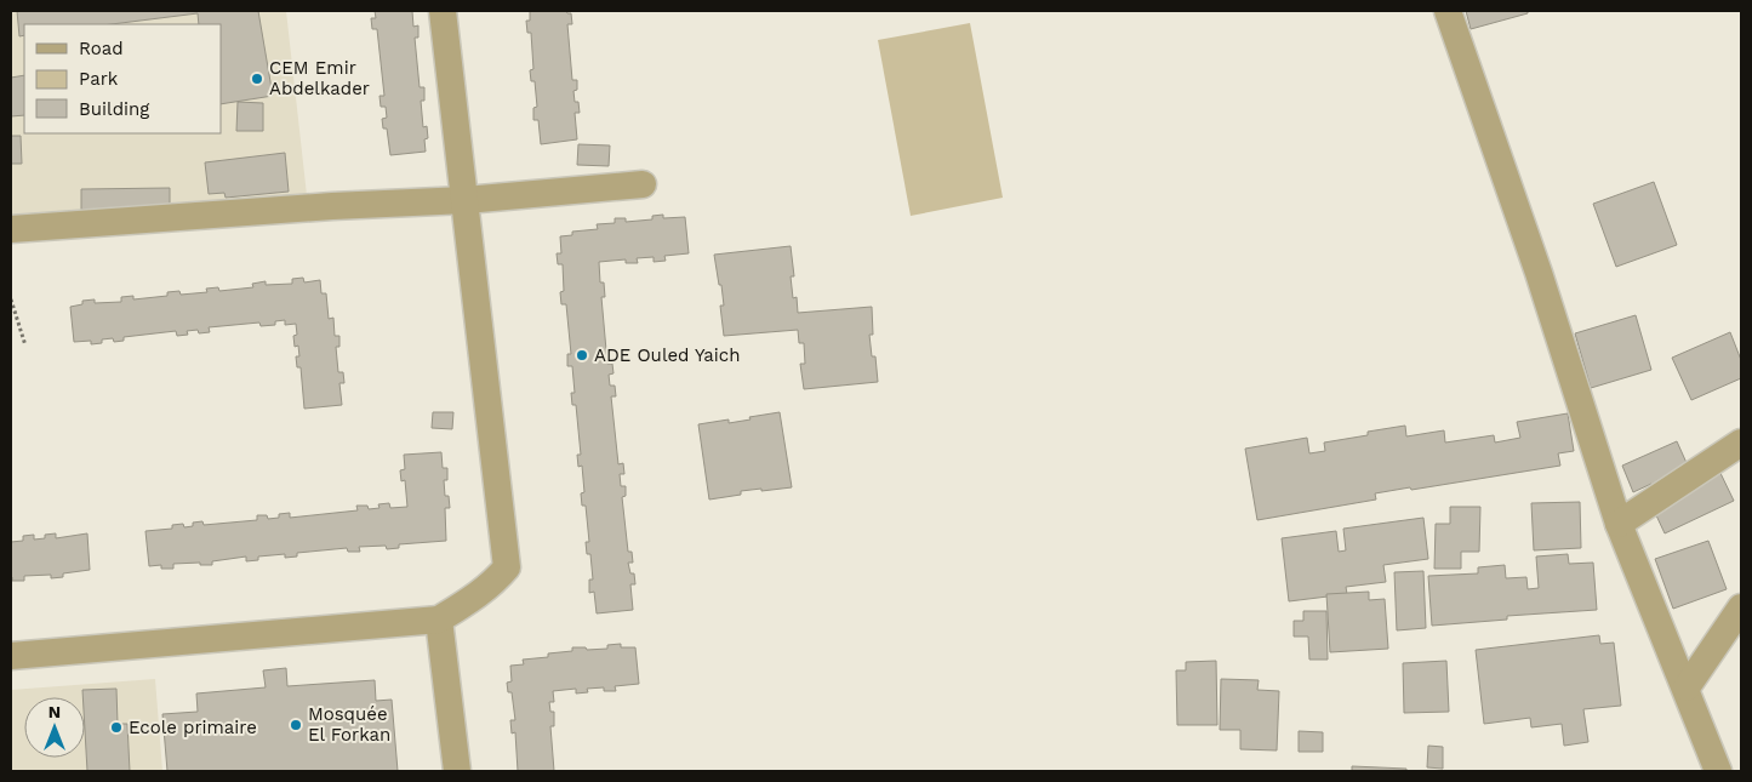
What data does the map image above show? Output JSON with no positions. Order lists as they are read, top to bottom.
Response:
{
  "places": [
    "CEM Emir Abdelkader",
    "ADE Ouled Yaich",
    "Mosquée El Forkan",
    "Ecole primaire"
  ],
  "legend": ["Road", "Park", "Building"],
  "north": "top"
}
